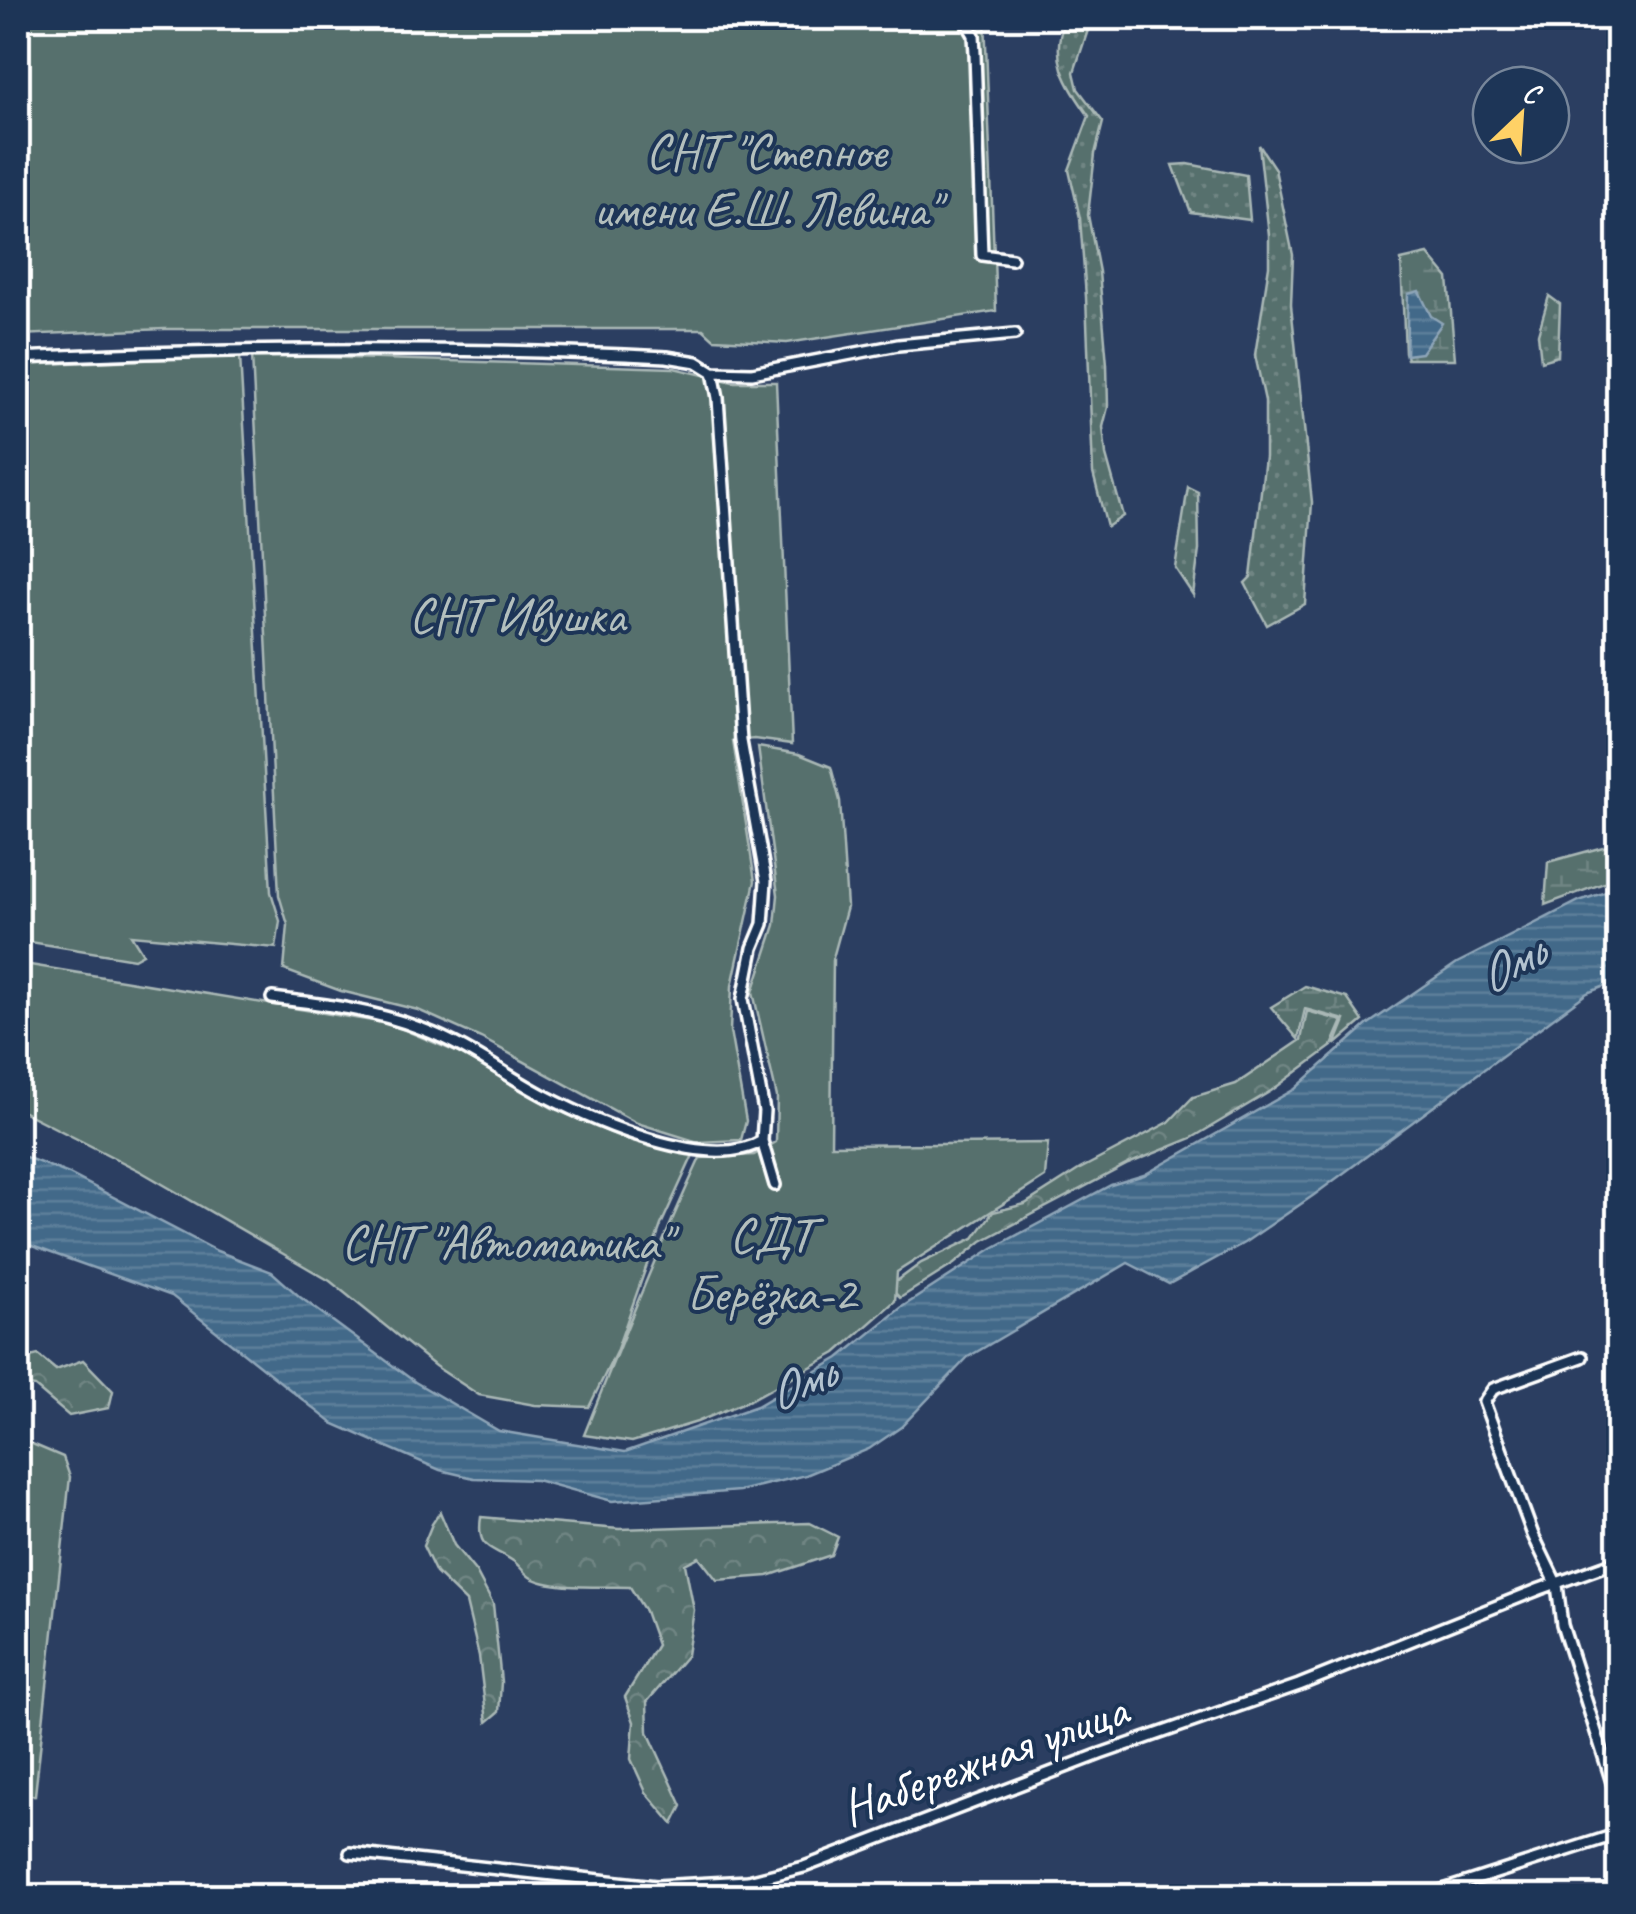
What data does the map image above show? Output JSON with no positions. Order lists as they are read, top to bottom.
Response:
{
  "streets": {
    "street": ["Набережная улица"]
  },
  "water": ["Омь"],
  "parks": [
    "СНТ \"Степное имени Е.Ш. Левина\"",
    "СНТ Ивушка",
    "СДТ Берёзка-2",
    "СНТ \"Автоматика\""
  ],
  "north": "top right"
}
